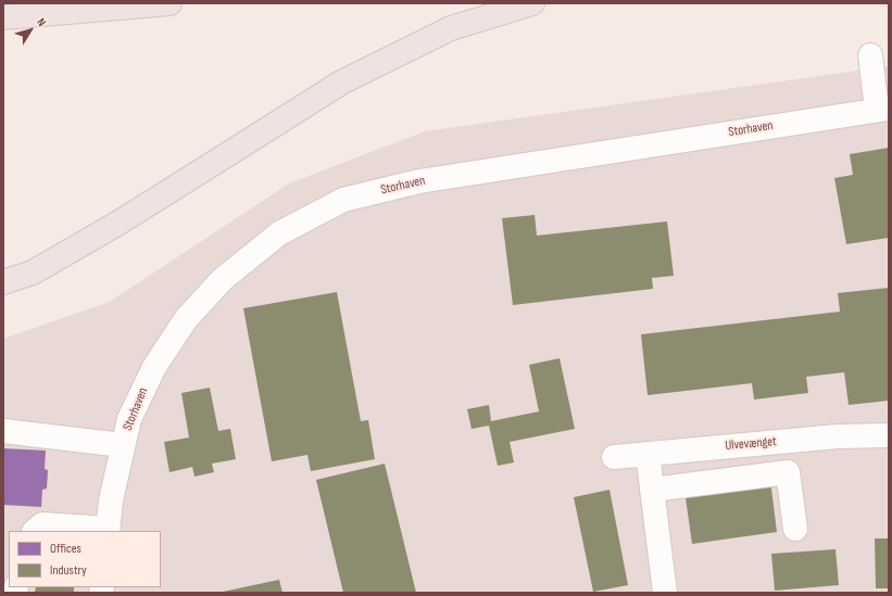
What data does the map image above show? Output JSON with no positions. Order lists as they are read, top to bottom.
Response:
{
  "streets": {
    "street": ["Storhaven", "Ulvevænget"]
  },
  "legend": ["Offices", "Industry"],
  "north": "top right"
}
